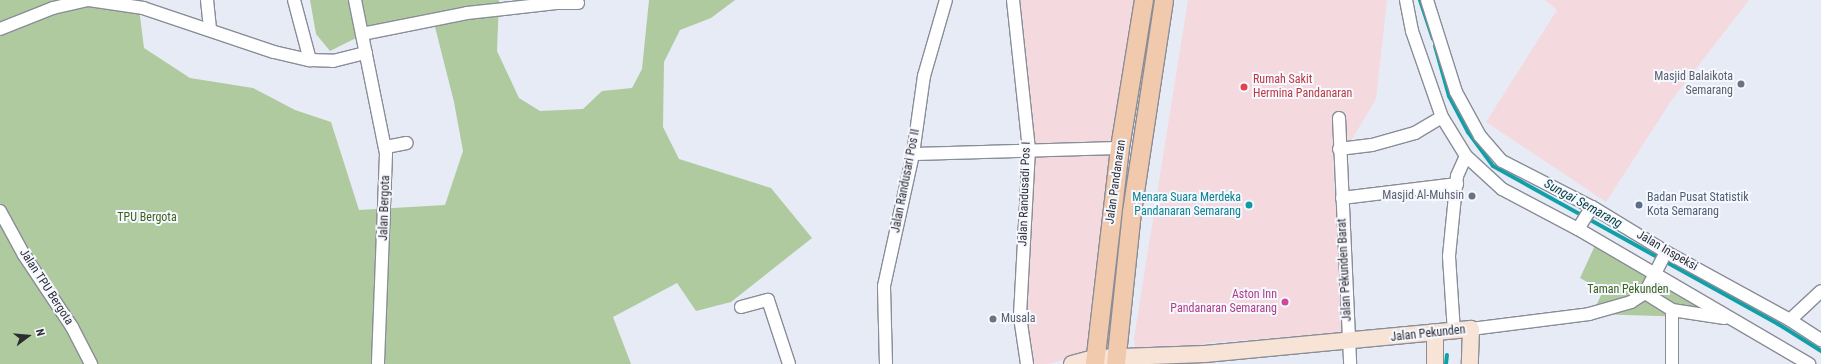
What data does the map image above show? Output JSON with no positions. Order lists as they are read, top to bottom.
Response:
{
  "streets": {
    "main road": ["Jalan Pandanaran", "Jalan Pekunden"],
    "street": [
      "Jalan Randusari Pos II",
      "Jalan Randusadi Pos I",
      "Jalan Bergota",
      "Jalan Inspeksi",
      "Jalan Pekunden Barat",
      "Jalan TPU Bergota"
    ]
  },
  "crossings": [
    ["Jalan Pandanaran", "Jalan Pekunden"],
    ["Jalan Pekunden Barat", "Jalan Pekunden"]
  ],
  "water": ["Sungai Semarang"],
  "parks": ["TPU Bergota", "Taman Pekunden"],
  "places": [
    "Masjid Balaikota Semarang",
    "Rumah Sakit Hermina Pandanaran",
    "Masjid Al-Muhsin",
    "Menara Suara Merdeka Pandanaran Semarang",
    "Badan Pusat Statistik Kota Semarang",
    "Aston Inn Pandanaran Semarang",
    "Musala"
  ],
  "north": "right"
}
